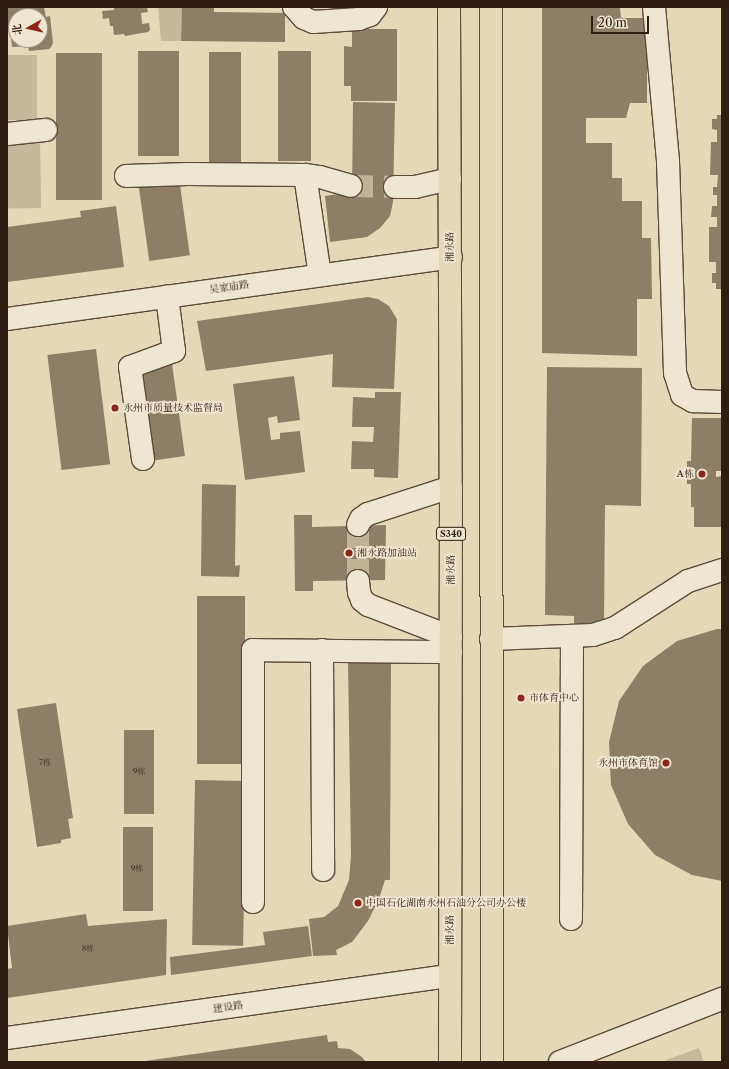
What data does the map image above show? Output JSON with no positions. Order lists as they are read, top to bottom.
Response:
{
  "streets": {
    "main road": ["湘永路", "S340"],
    "street": ["吴家庙路", "建设路"]
  },
  "crossings": [
    ["湘永路", "吴家庙路"],
    ["湘永路", "建设路"]
  ],
  "places": [
    "永州市质量技术监督局",
    "A栋",
    "湘永路加油站",
    "市体育中心",
    "永州市体育馆",
    "中国石化湖南永州石油分公司办公楼"
  ],
  "house_numbers": [
    "7栋",
    "9栋",
    "9栋",
    "8栋"
  ],
  "scale_bar": "20 m",
  "north": "left"
}
